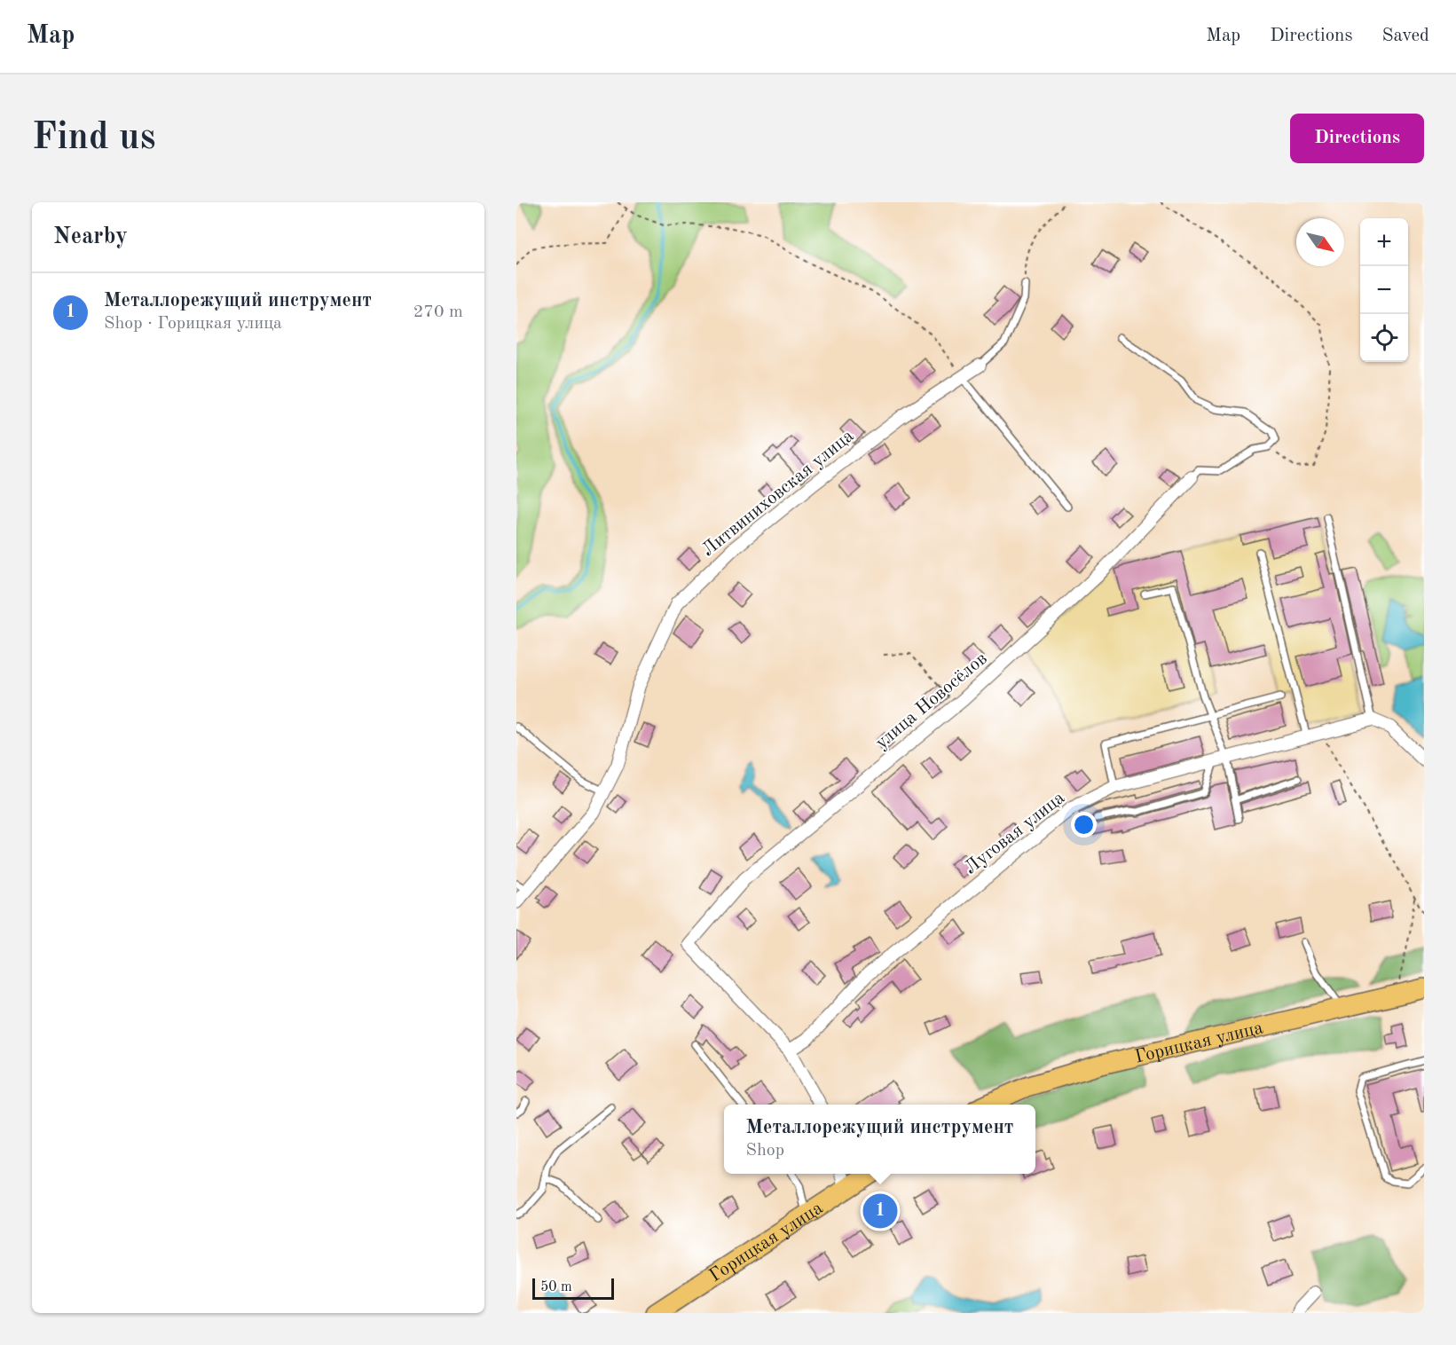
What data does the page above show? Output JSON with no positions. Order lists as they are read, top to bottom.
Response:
{
  "streets": {
    "main road": ["Горицкая улица"],
    "street": ["Литвиниховская улица", "улица Новосёлов", "Луговая улица"]
  },
  "crossings": [
    ["улица Новосёлов", "Луговая улица"]
  ],
  "scale_bar": "50 m",
  "north": "bottom right",
  "page": {
    "header": "Map",
    "nav": ["Map", "Directions", "Saved"],
    "buttons": "Directions",
    "title": "Find us",
    "heading": "Nearby",
    "map_buttons": ["+", "−"],
    "list": [
      {
        "mark": "1",
        "name": "Металлорежущий инструмент",
        "note": "Shop · Горицкая улица",
        "value": "270 m"
      }
    ],
    "popup": ["Металлорежущий инструмент", "Shop"],
    "pins": "1",
    "scale": "50 m"
  }
}
